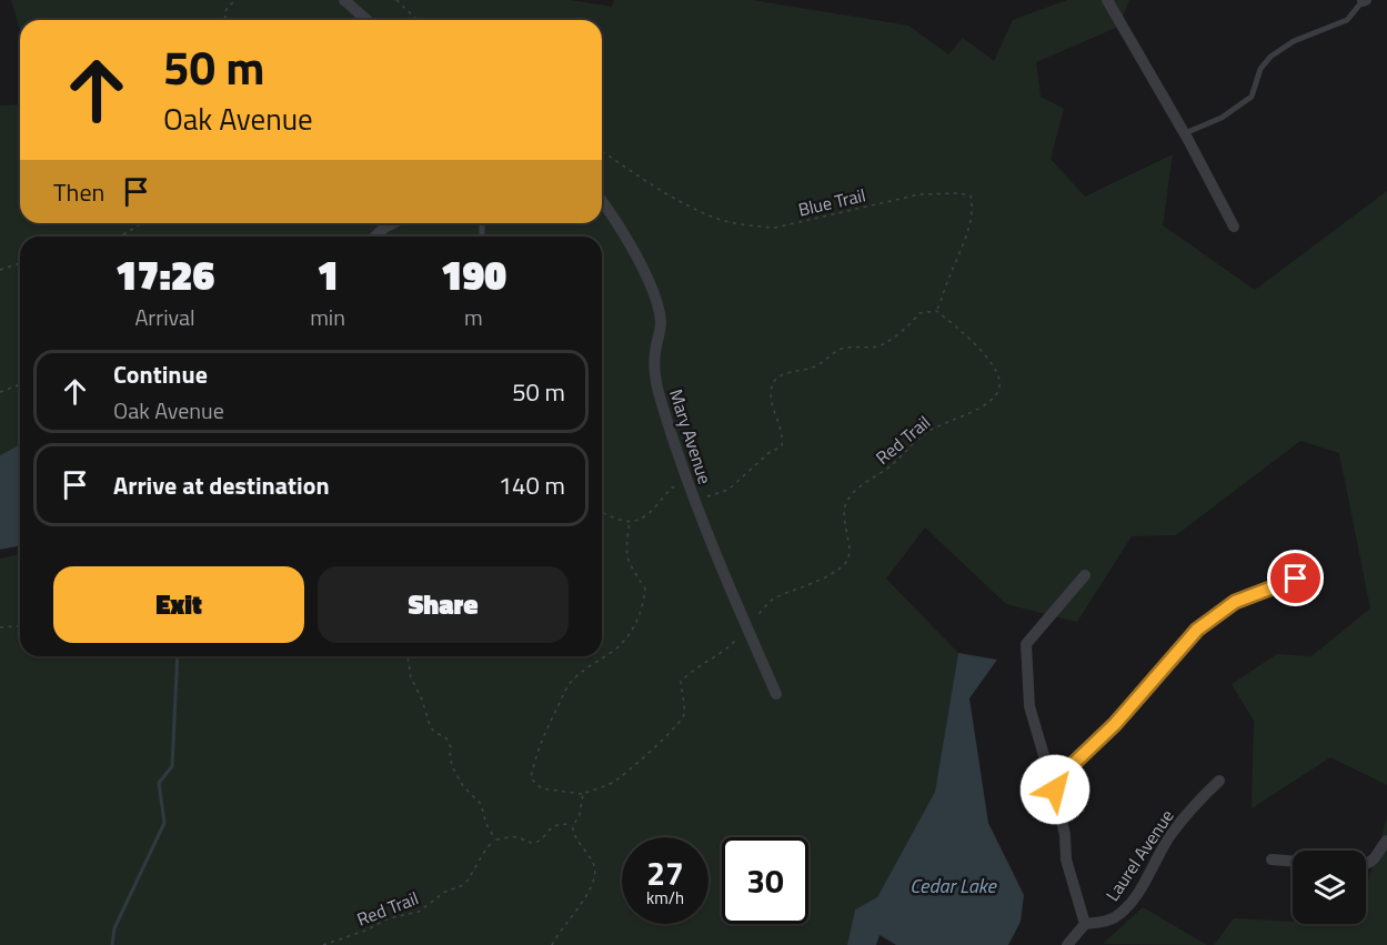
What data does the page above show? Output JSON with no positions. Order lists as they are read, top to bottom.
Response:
{
  "streets": {
    "street": ["Mary Avenue", "Laurel Avenue"],
    "path": ["Blue Trail", "Red Trail"]
  },
  "crossings": [
    ["Blue Trail", "Red Trail"],
    ["Mary Avenue", "Red Trail"]
  ],
  "water": ["Cedar Lake"],
  "page": {
    "turn": ["50 m", "Oak Avenue"],
    "then": "Then",
    "eta": [
      "17:26",
      "Arrival",
      "1",
      "min",
      "190",
      "m"
    ],
    "list": [
      {
        "name": "Continue",
        "note": "Oak Avenue",
        "value": "50 m"
      },
      {
        "name": "Arrive at destination",
        "value": "140 m"
      }
    ],
    "buttons": ["Exit", "Share"],
    "speed": "27 km/h",
    "limit": "30"
  }
}
